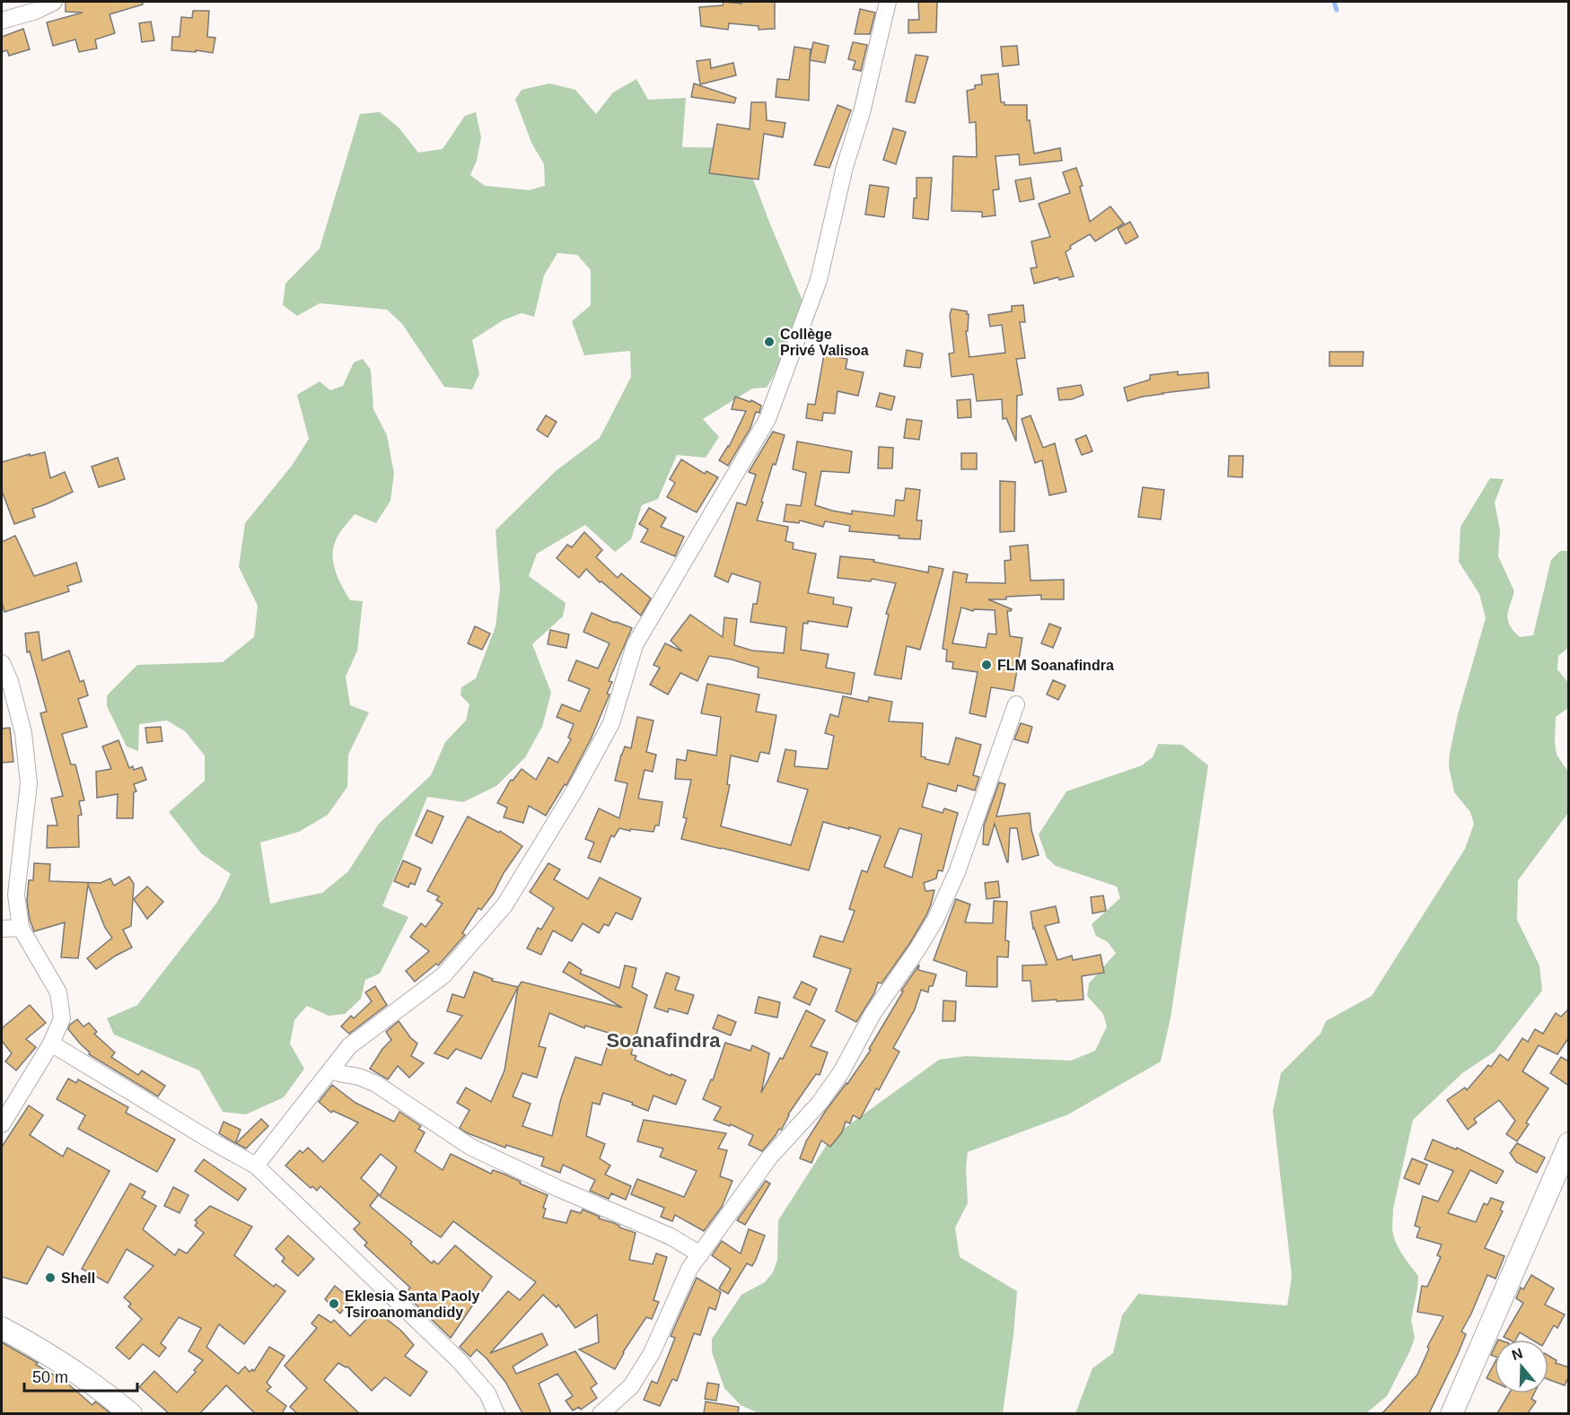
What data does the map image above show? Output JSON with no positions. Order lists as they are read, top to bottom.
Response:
{
  "districts": ["Soanafindra"],
  "places": [
    "Collège Privé Valisoa",
    "FLM Soanafindra",
    "Shell",
    "Eklesia Santa Paoly Tsiroanomandidy"
  ],
  "scale_bar": "50 m",
  "north": "top"
}
